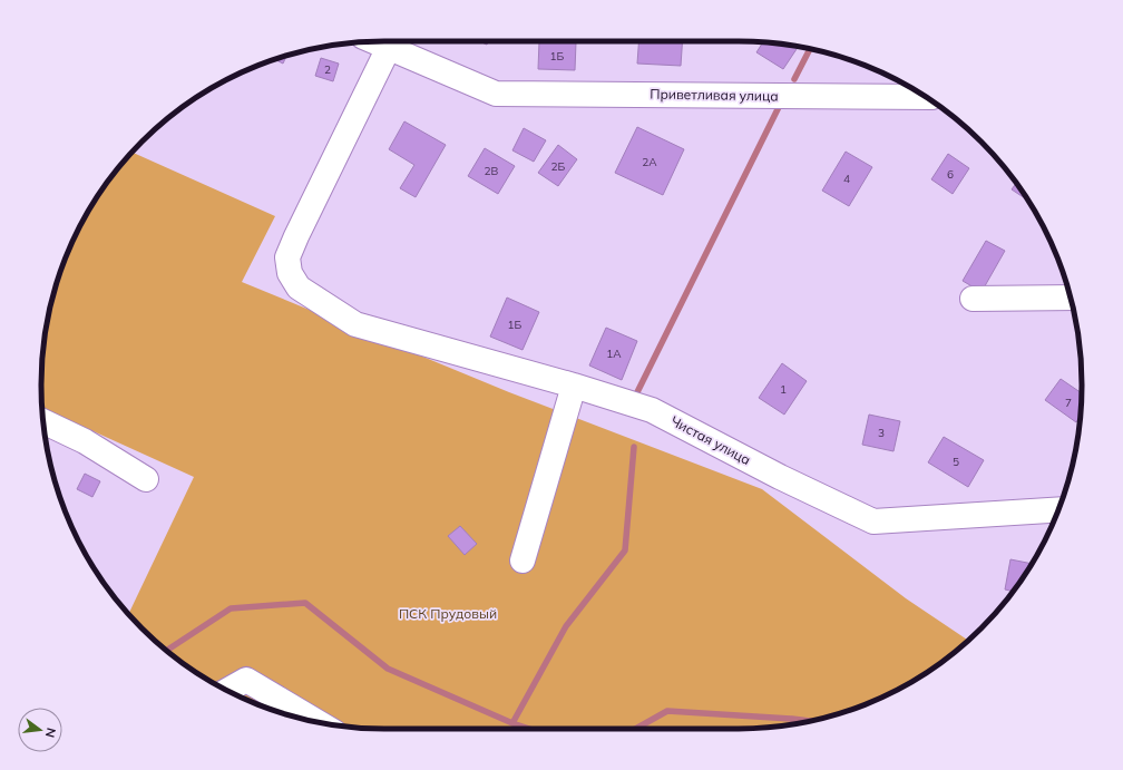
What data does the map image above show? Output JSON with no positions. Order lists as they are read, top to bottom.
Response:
{
  "streets": {
    "street": ["Приветливая улица", "Чистая улица"]
  },
  "crossings": [
    ["Приветливая улица", "Чистая улица"]
  ],
  "parks": ["ПСК Прудовый"],
  "house_numbers": [
    "1Б",
    "2",
    "2А",
    "2Б",
    "2В",
    "6",
    "4",
    "1Б",
    "1А",
    "1",
    "7",
    "3",
    "5"
  ],
  "north": "right"
}
